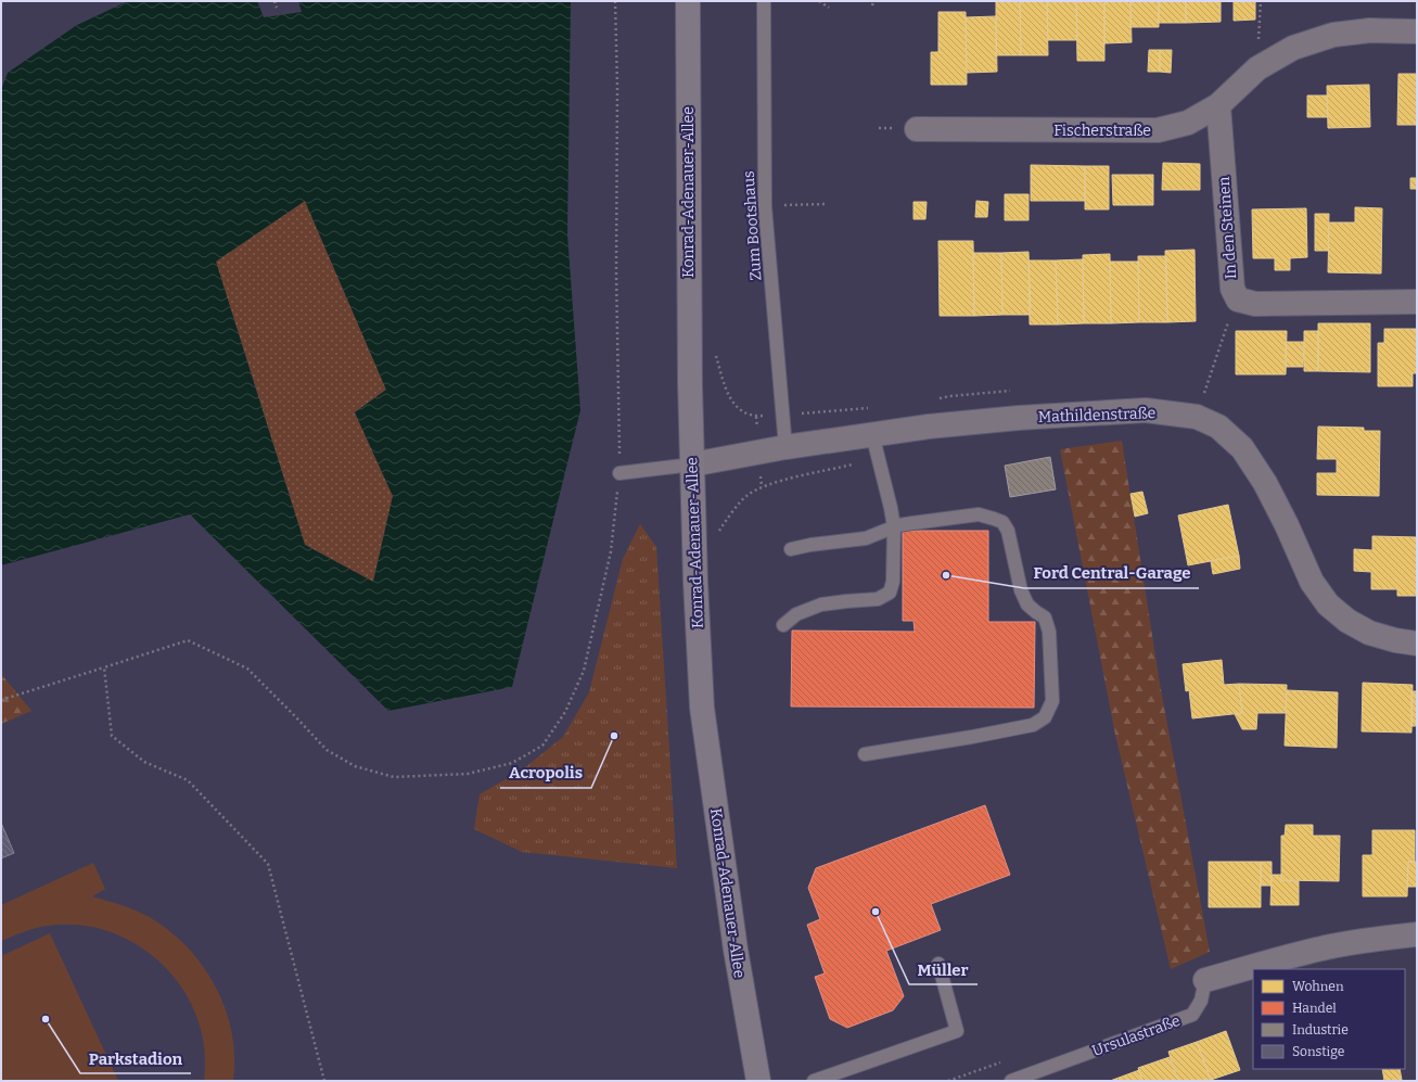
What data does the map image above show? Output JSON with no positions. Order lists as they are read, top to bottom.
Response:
{
  "streets": {
    "street": [
      "Fischerstraße",
      "Konrad-Adenauer-Allee",
      "In den Steinen",
      "Mathildenstraße",
      "Ursulastraße"
    ],
    "lane": ["Zum Bootshaus"]
  },
  "crossings": [
    ["Fischerstraße", "In den Steinen"],
    ["Konrad-Adenauer-Allee", "Mathildenstraße"],
    ["Zum Bootshaus", "Mathildenstraße"]
  ],
  "places": [
    "Ford Central-Garage",
    "Acropolis",
    "Müller",
    "Parkstadion"
  ],
  "legend": [
    "Wohnen",
    "Handel",
    "Industrie",
    "Sonstige"
  ]
}
